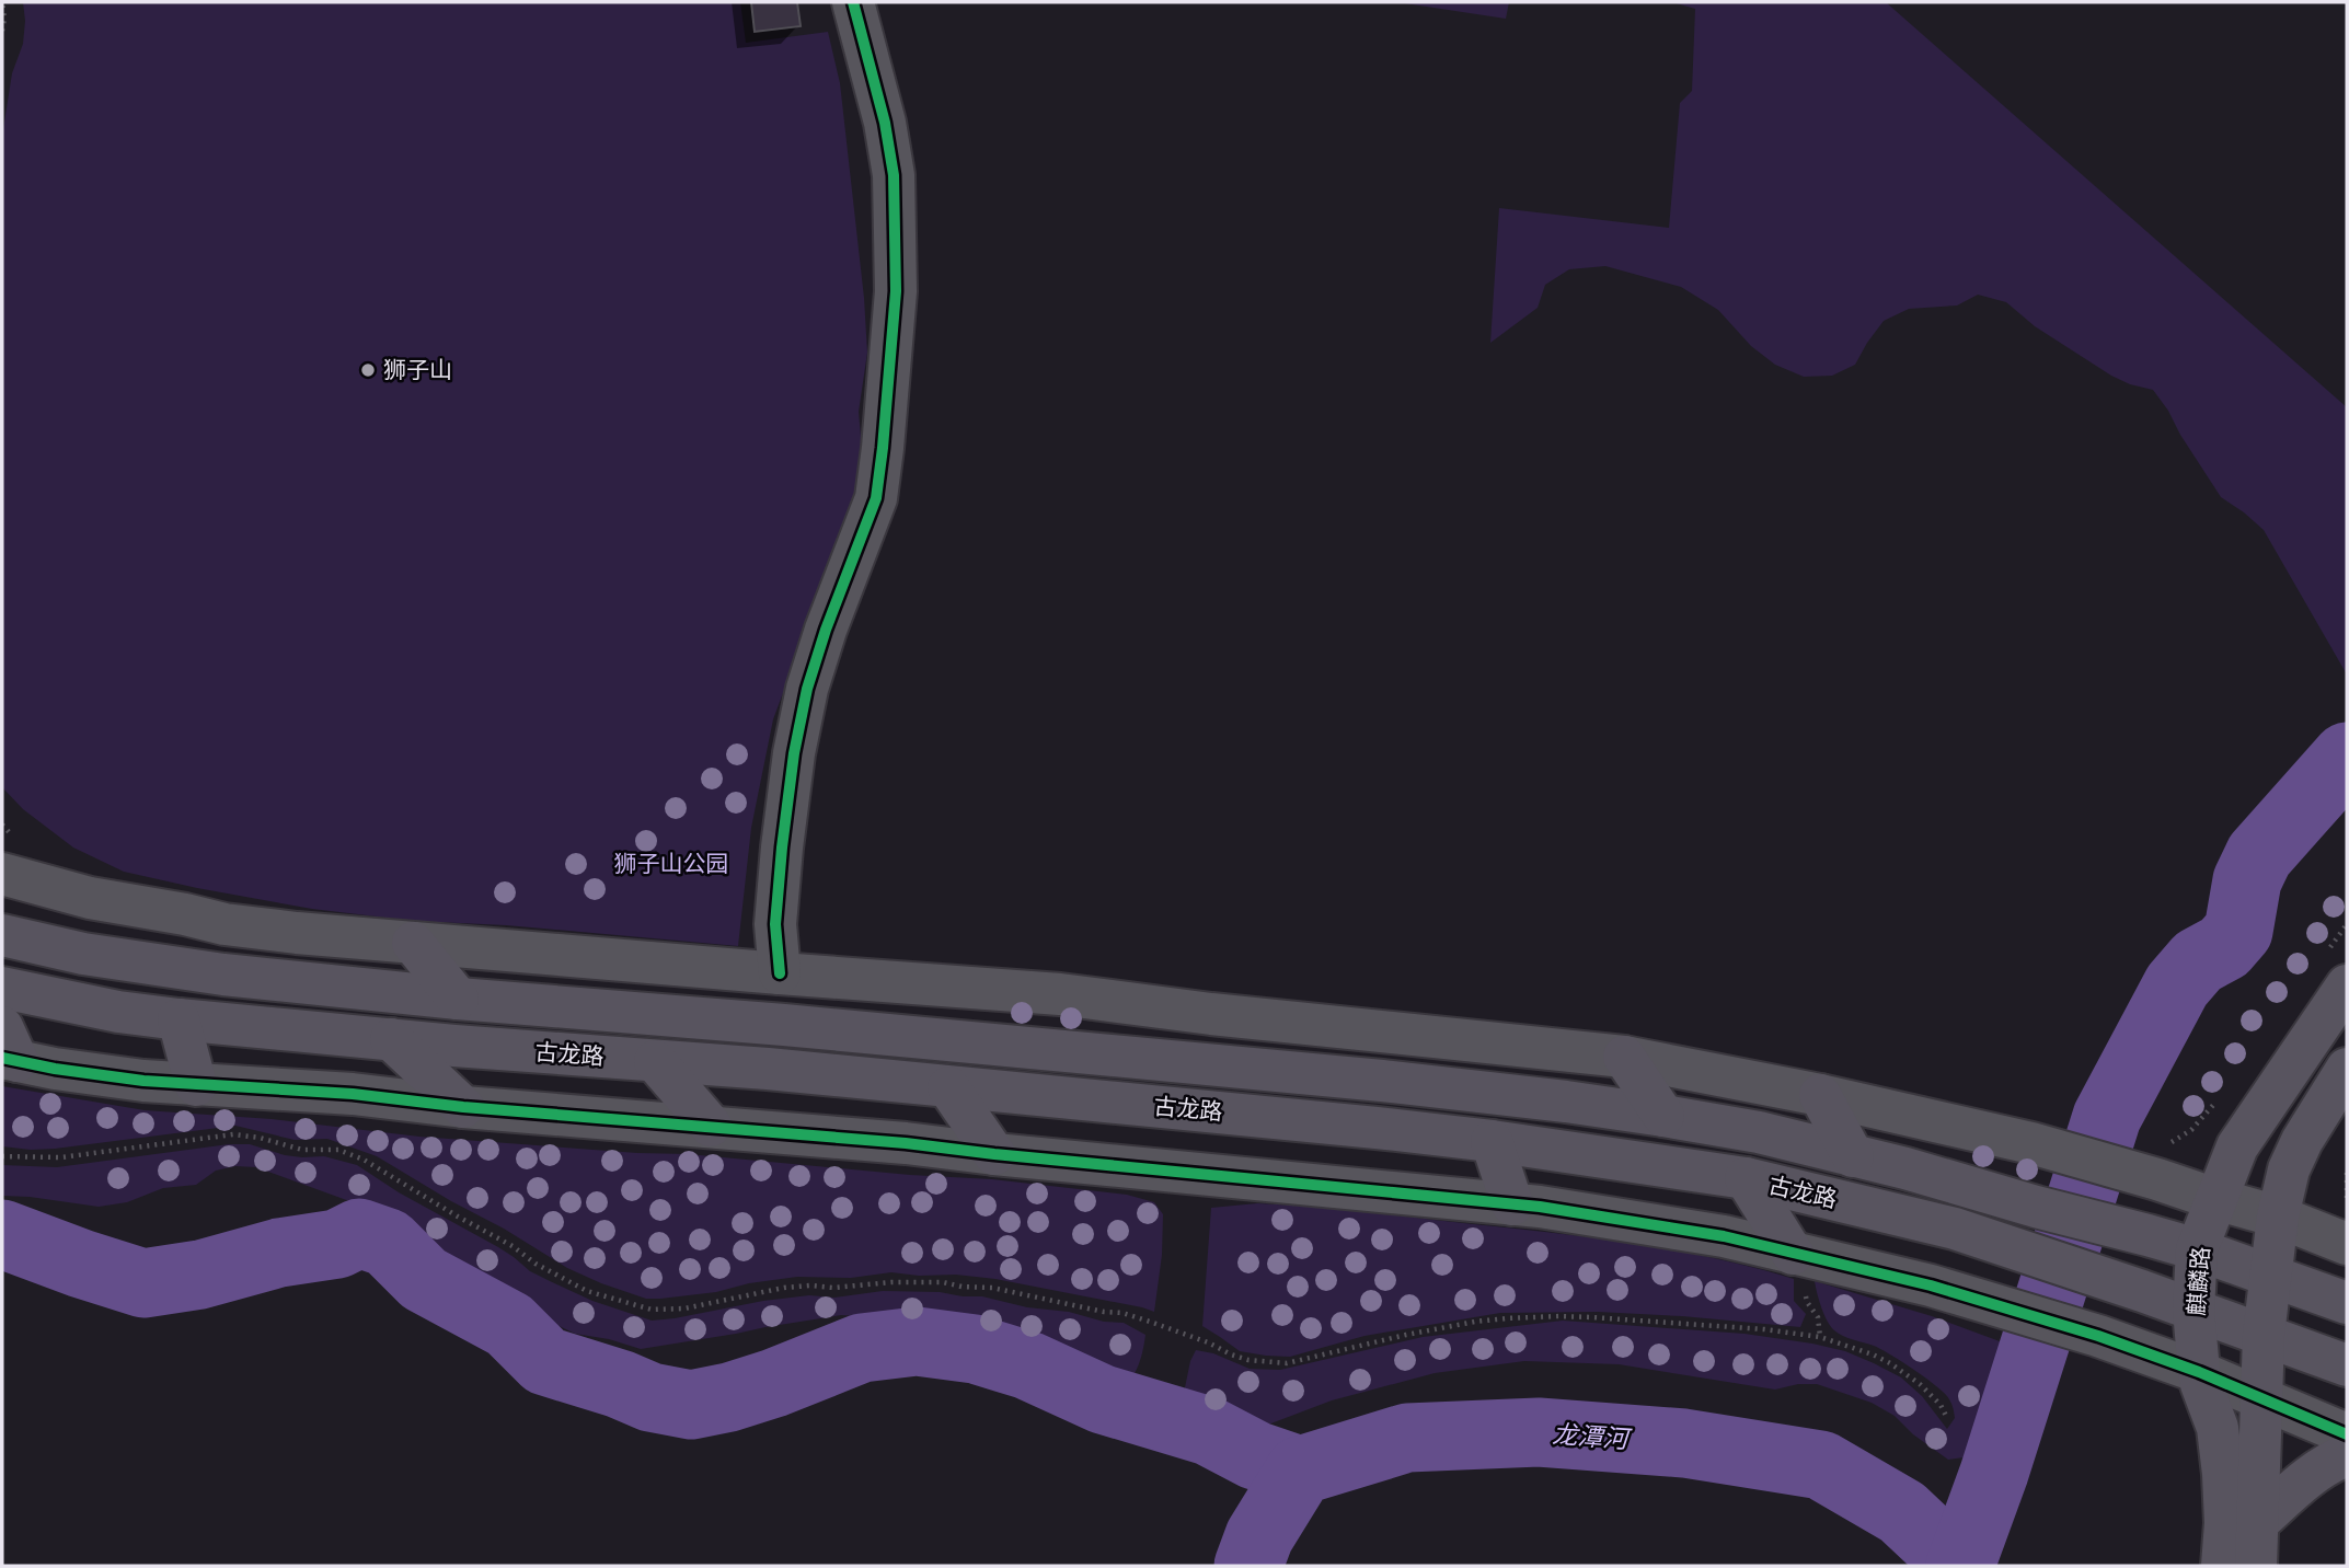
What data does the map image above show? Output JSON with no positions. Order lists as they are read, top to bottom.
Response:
{
  "streets": {
    "main road": ["古龙路", "麒麟路"]
  },
  "crossings": [
    ["古龙路", "麒麟路"]
  ],
  "water": ["龙潭河"],
  "parks": ["狮子山公园"],
  "places": ["狮子山"]
}
